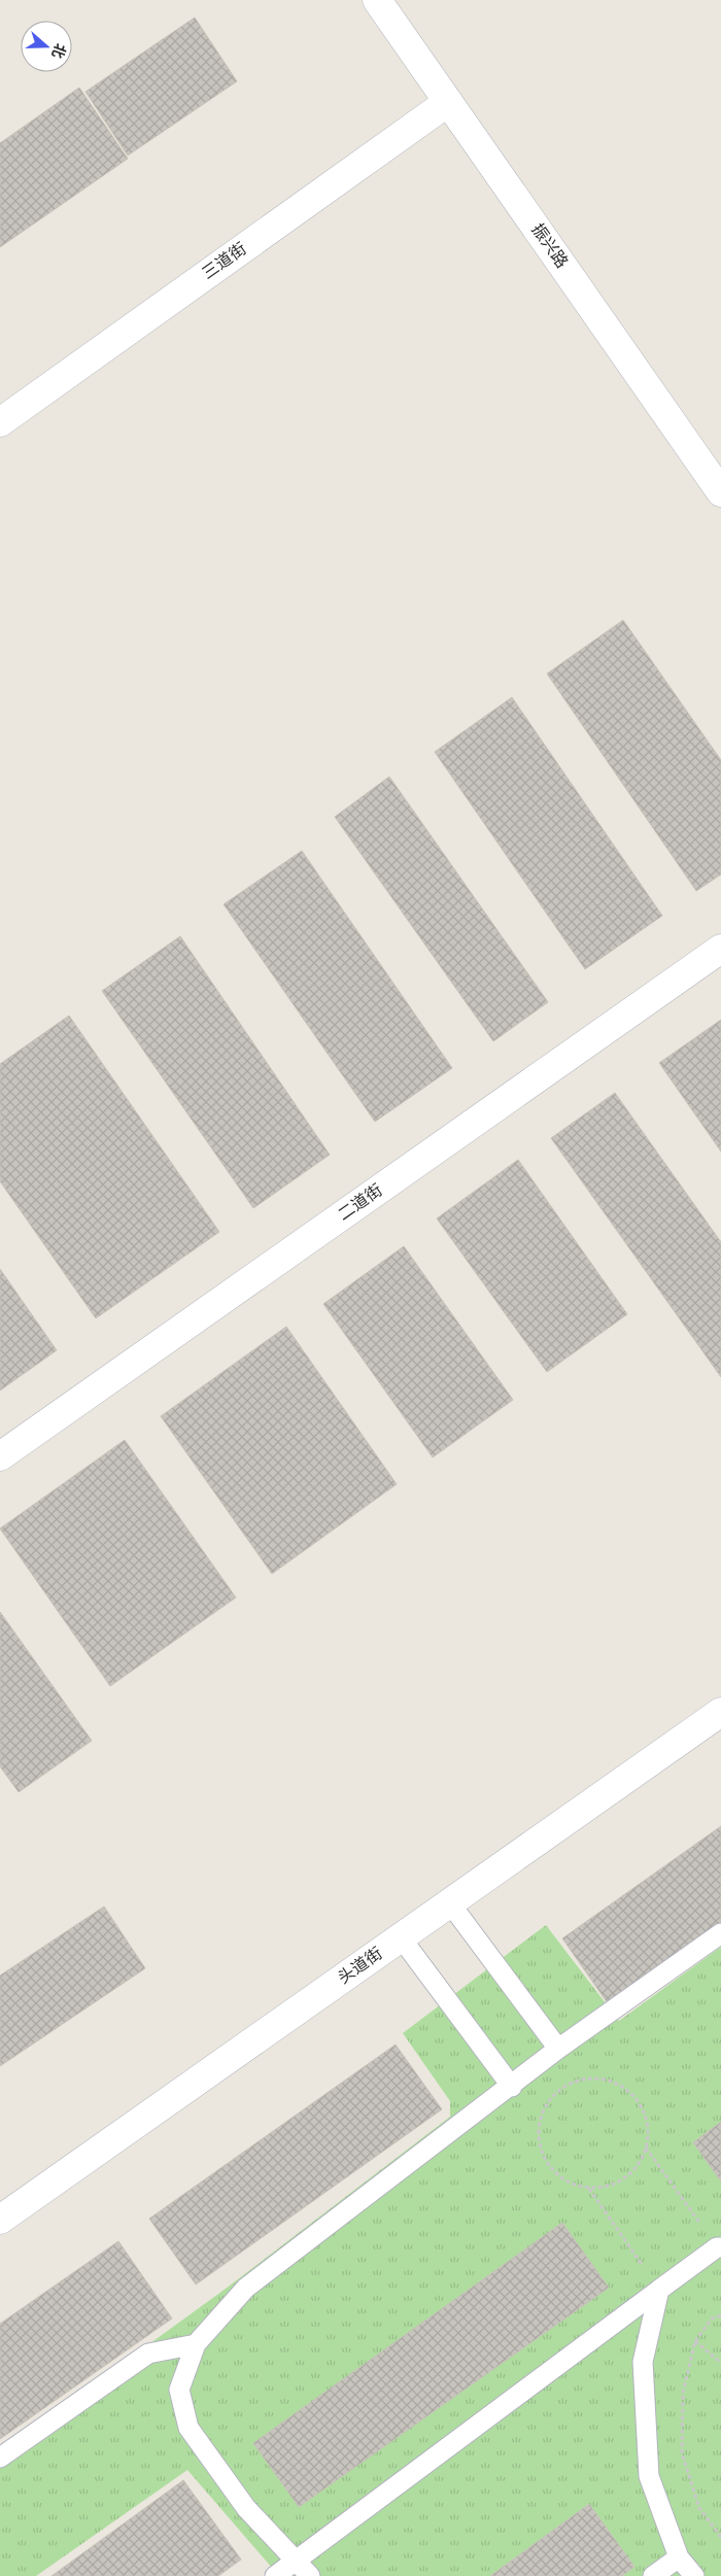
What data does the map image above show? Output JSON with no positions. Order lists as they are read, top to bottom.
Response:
{
  "streets": {
    "street": [
      "振兴路",
      "三道街",
      "二道街",
      "头道街"
    ]
  },
  "crossings": [
    ["振兴路", "三道街"]
  ],
  "north": "right"
}
